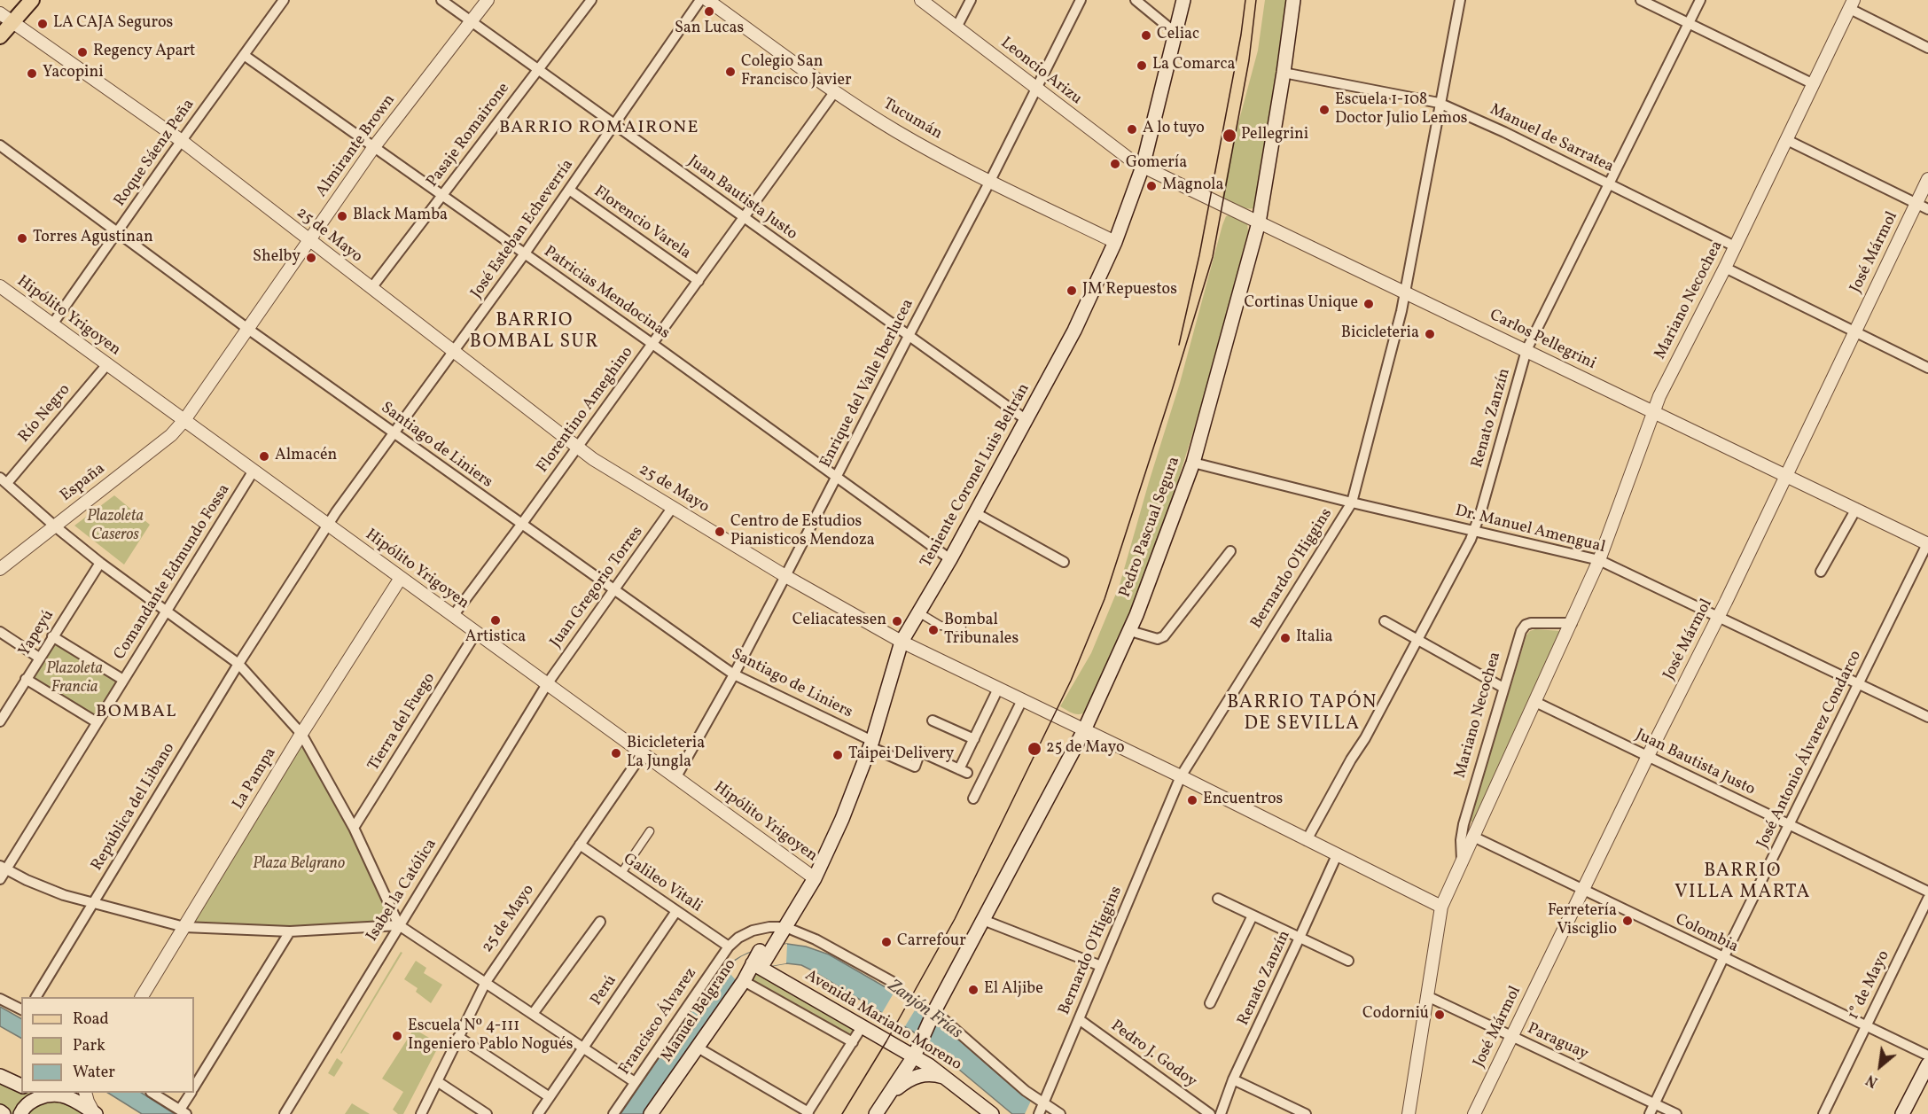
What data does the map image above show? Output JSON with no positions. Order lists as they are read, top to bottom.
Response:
{
  "streets": {
    "main road": [
      "Teniente Coronel Luis Beltrán",
      "Pedro Pascual Segura",
      "Manuel Belgrano",
      "Avenida Mariano Moreno"
    ],
    "street": [
      "Leoncio Arizu",
      "Tucumán",
      "Pasaje Romairone",
      "Manuel de Sarratea",
      "Almirante Brown",
      "Roque Sáenz Peña",
      "Juan Bautista Justo",
      "Florencio Varela",
      "José Esteban Echeverría",
      "25 de Mayo",
      "José Mármol",
      "Patricias Mendocinas",
      "Mariano Necochea",
      "Hipólito Yrigoyen",
      "Carlos Pellegrini",
      "Enrique del Valle Iberlucea",
      "Florentino Ameghino",
      "Río Negro",
      "Renato Zanzín",
      "Santiago de Liniers",
      "España",
      "Dr. Manuel Amengual",
      "Bernardo O'Higgins",
      "Comandante Edmundo Fossa",
      "Juan Gregorio Torres",
      "Yapeyú",
      "Tierra del Fuego",
      "José Antonio Álvarez Condarco",
      "La Pampa",
      "República del Libano",
      "Galileo Vitali",
      "Isabel la Católica",
      "Colombia",
      "1° de Mayo",
      "Perú",
      "Francisco Álvarez",
      "Paraguay",
      "Pedro J. Godoy"
    ]
  },
  "crossings": [
    ["Leoncio Arizu", "Carlos Pellegrini"],
    ["Leoncio Arizu", "Enrique del Valle Iberlucea"],
    ["Leoncio Arizu", "Teniente Coronel Luis Beltrán"],
    ["Tucumán", "Enrique del Valle Iberlucea"],
    ["Tucumán", "Florentino Ameghino"],
    ["Tucumán", "Teniente Coronel Luis Beltrán"],
    ["Pasaje Romairone", "Juan Bautista Justo"],
    ["Pasaje Romairone", "25 de Mayo"],
    ["Pasaje Romairone", "Patricias Mendocinas"],
    ["Manuel de Sarratea", "Mariano Necochea"],
    ["Manuel de Sarratea", "Renato Zanzín"],
    ["Manuel de Sarratea", "Pedro Pascual Segura"],
    ["Manuel de Sarratea", "Bernardo O'Higgins"],
    ["Almirante Brown", "Juan Bautista Justo"],
    ["Almirante Brown", "25 de Mayo"],
    ["Almirante Brown", "Patricias Mendocinas"],
    ["Almirante Brown", "Hipólito Yrigoyen"],
    ["Almirante Brown", "Santiago de Liniers"],
    ["Almirante Brown", "España"],
    ["Roque Sáenz Peña", "25 de Mayo"],
    ["Roque Sáenz Peña", "Patricias Mendocinas"],
    ["Roque Sáenz Peña", "Hipólito Yrigoyen"],
    ["Roque Sáenz Peña", "Santiago de Liniers"],
    ["Juan Bautista Justo", "José Esteban Echeverría"],
    ["Juan Bautista Justo", "José Mármol"],
    ["Juan Bautista Justo", "Mariano Necochea"],
    ["Juan Bautista Justo", "Enrique del Valle Iberlucea"],
    ["Juan Bautista Justo", "Florentino Ameghino"],
    ["Juan Bautista Justo", "Teniente Coronel Luis Beltrán"],
    ["Juan Bautista Justo", "José Antonio Álvarez Condarco"],
    ["Florencio Varela", "José Esteban Echeverría"],
    ["Florencio Varela", "Florentino Ameghino"],
    ["José Esteban Echeverría", "25 de Mayo"],
    ["José Esteban Echeverría", "Patricias Mendocinas"],
    ["José Esteban Echeverría", "Hipólito Yrigoyen"],
    ["José Esteban Echeverría", "Santiago de Liniers"],
    ["José Esteban Echeverría", "República del Libano"],
    ["25 de Mayo", "Mariano Necochea"],
    ["25 de Mayo", "Hipólito Yrigoyen"],
    ["25 de Mayo", "Enrique del Valle Iberlucea"],
    ["25 de Mayo", "Florentino Ameghino"],
    ["25 de Mayo", "Renato Zanzín"],
    ["25 de Mayo", "Teniente Coronel Luis Beltrán"],
    ["25 de Mayo", "Pedro Pascual Segura"],
    ["25 de Mayo", "Bernardo O'Higgins"],
    ["25 de Mayo", "Juan Gregorio Torres"],
    ["25 de Mayo", "Galileo Vitali"],
    ["José Mármol", "Carlos Pellegrini"],
    ["José Mármol", "Dr. Manuel Amengual"],
    ["José Mármol", "Colombia"],
    ["José Mármol", "Paraguay"],
    ["Patricias Mendocinas", "Enrique del Valle Iberlucea"],
    ["Patricias Mendocinas", "Florentino Ameghino"],
    ["Patricias Mendocinas", "Teniente Coronel Luis Beltrán"],
    ["Mariano Necochea", "Carlos Pellegrini"],
    ["Mariano Necochea", "Dr. Manuel Amengual"],
    ["Mariano Necochea", "Colombia"],
    ["Mariano Necochea", "Paraguay"],
    ["Hipólito Yrigoyen", "Enrique del Valle Iberlucea"],
    ["Hipólito Yrigoyen", "Florentino Ameghino"],
    ["Hipólito Yrigoyen", "Río Negro"],
    ["Hipólito Yrigoyen", "Teniente Coronel Luis Beltrán"],
    ["Hipólito Yrigoyen", "España"],
    ["Hipólito Yrigoyen", "Comandante Edmundo Fossa"],
    ["Hipólito Yrigoyen", "Juan Gregorio Torres"],
    ["Hipólito Yrigoyen", "Tierra del Fuego"],
    ["Hipólito Yrigoyen", "La Pampa"],
    ["Hipólito Yrigoyen", "República del Libano"],
    ["Hipólito Yrigoyen", "Isabel la Católica"],
    ["Carlos Pellegrini", "Renato Zanzín"],
    ["Carlos Pellegrini", "Teniente Coronel Luis Beltrán"],
    ["Carlos Pellegrini", "Pedro Pascual Segura"],
    ["Carlos Pellegrini", "Bernardo O'Higgins"],
    ["Carlos Pellegrini", "José Antonio Álvarez Condarco"],
    ["Enrique del Valle Iberlucea", "Santiago de Liniers"],
    ["Florentino Ameghino", "Santiago de Liniers"],
    ["Renato Zanzín", "Dr. Manuel Amengual"],
    ["Santiago de Liniers", "Teniente Coronel Luis Beltrán"],
    ["Santiago de Liniers", "Juan Gregorio Torres"],
    ["Teniente Coronel Luis Beltrán", "Manuel Belgrano"],
    ["Pedro Pascual Segura", "Dr. Manuel Amengual"],
    ["Pedro Pascual Segura", "Avenida Mariano Moreno"],
    ["Dr. Manuel Amengual", "Bernardo O'Higgins"],
    ["Dr. Manuel Amengual", "José Antonio Álvarez Condarco"],
    ["Bernardo O'Higgins", "Pedro J. Godoy"],
    ["Juan Gregorio Torres", "Isabel la Católica"],
    ["José Antonio Álvarez Condarco", "Colombia"],
    ["José Antonio Álvarez Condarco", "Paraguay"],
    ["Galileo Vitali", "Perú"],
    ["Galileo Vitali", "Manuel Belgrano"],
    ["Galileo Vitali", "Francisco Álvarez"],
    ["Colombia", "1° de Mayo"],
    ["Manuel Belgrano", "Avenida Mariano Moreno"],
    ["Manuel Belgrano", "Francisco Álvarez"]
  ],
  "districts": [
    "BARRIO ROMAIRONE",
    "BARRIO BOMBAL SUR",
    "BARRIO TAPÓN DE SEVILLA",
    "BOMBAL",
    "BARRIO VILLA MARTA"
  ],
  "water": ["Zanjón Frías"],
  "parks": ["Plazoleta Caseros", "Plazoleta Francia", "Plaza Belgrano"],
  "places": [
    "San Lucas",
    "LA CAJA Seguros",
    "Celiac",
    "Regency Apart",
    "La Comarca",
    "Colegio San Francisco Javier",
    "Yacopini",
    "Escuela 1-108 Doctor Julio Lemos",
    "A lo tuyo",
    "Pellegrini",
    "Gomería",
    "Magnola",
    "Black Mamba",
    "Torres Agustinan",
    "Shelby",
    "JM Repuestos",
    "Cortinas Unique",
    "Bicicleteria",
    "Almacén",
    "Centro de Estudios Pianisticos Mendoza",
    "Artistica",
    "Celiacatessen",
    "Bombal Tribunales",
    "Italia",
    "25 de Mayo",
    "Bicicleteria La Jungla",
    "Taipei Delivery",
    "Encuentros",
    "Ferretería Visciglio",
    "Carrefour",
    "El Aljibe",
    "Codorniú",
    "Escuela Nº 4-111 Ingeniero Pablo Nogués"
  ],
  "legend": ["Road", "Park", "Water"],
  "north": "bottom left"
}
